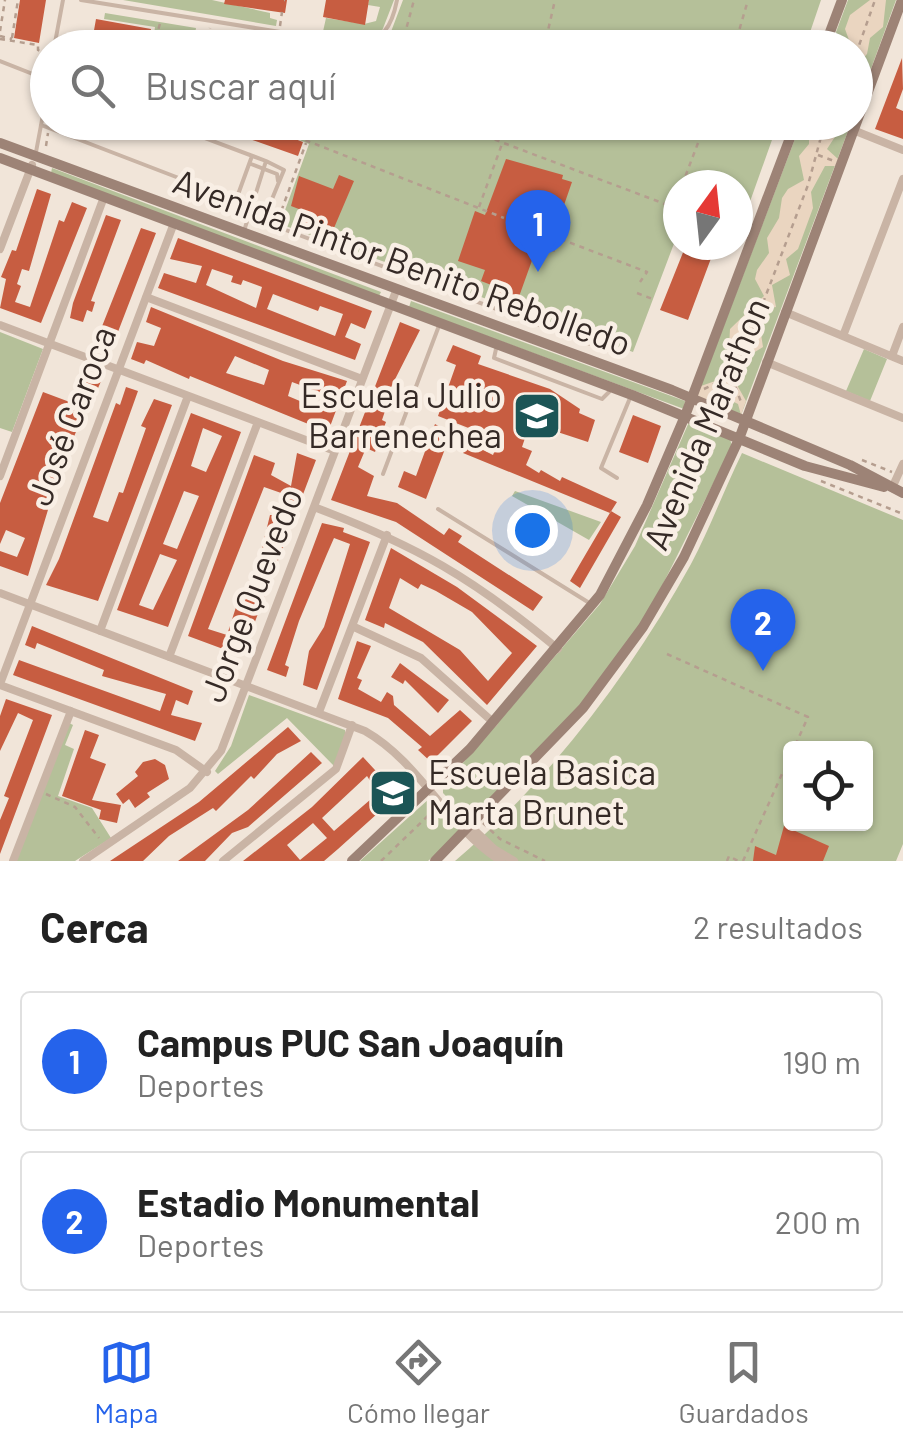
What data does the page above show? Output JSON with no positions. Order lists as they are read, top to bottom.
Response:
{
  "streets": {
    "main road": ["Avenida Pintor Benito Rebolledo", "Avenida Marathon"],
    "street": ["José Caroca", "Jorge Quevedo"]
  },
  "crossings": [
    ["Avenida Pintor Benito Rebolledo", "José Caroca"],
    ["Avenida Pintor Benito Rebolledo", "Avenida Marathon"],
    ["Avenida Pintor Benito Rebolledo", "Jorge Quevedo"]
  ],
  "places": {
    "school or university": ["Escuela Julio Barrenechea", "Escuela Basica Marta Brunet"]
  },
  "north": "top",
  "page": {
    "search": "Buscar aquí",
    "pins": ["1", "2"],
    "heading": ["Cerca", "2 resultados"],
    "list": [
      {
        "mark": "1",
        "name": "Campus PUC San Joaquín",
        "note": "Deportes",
        "value": "190 m"
      },
      {
        "mark": "2",
        "name": "Estadio Monumental",
        "note": "Deportes",
        "value": "200 m"
      }
    ],
    "nav": ["Mapa", "Cómo llegar", "Guardados"]
  }
}
